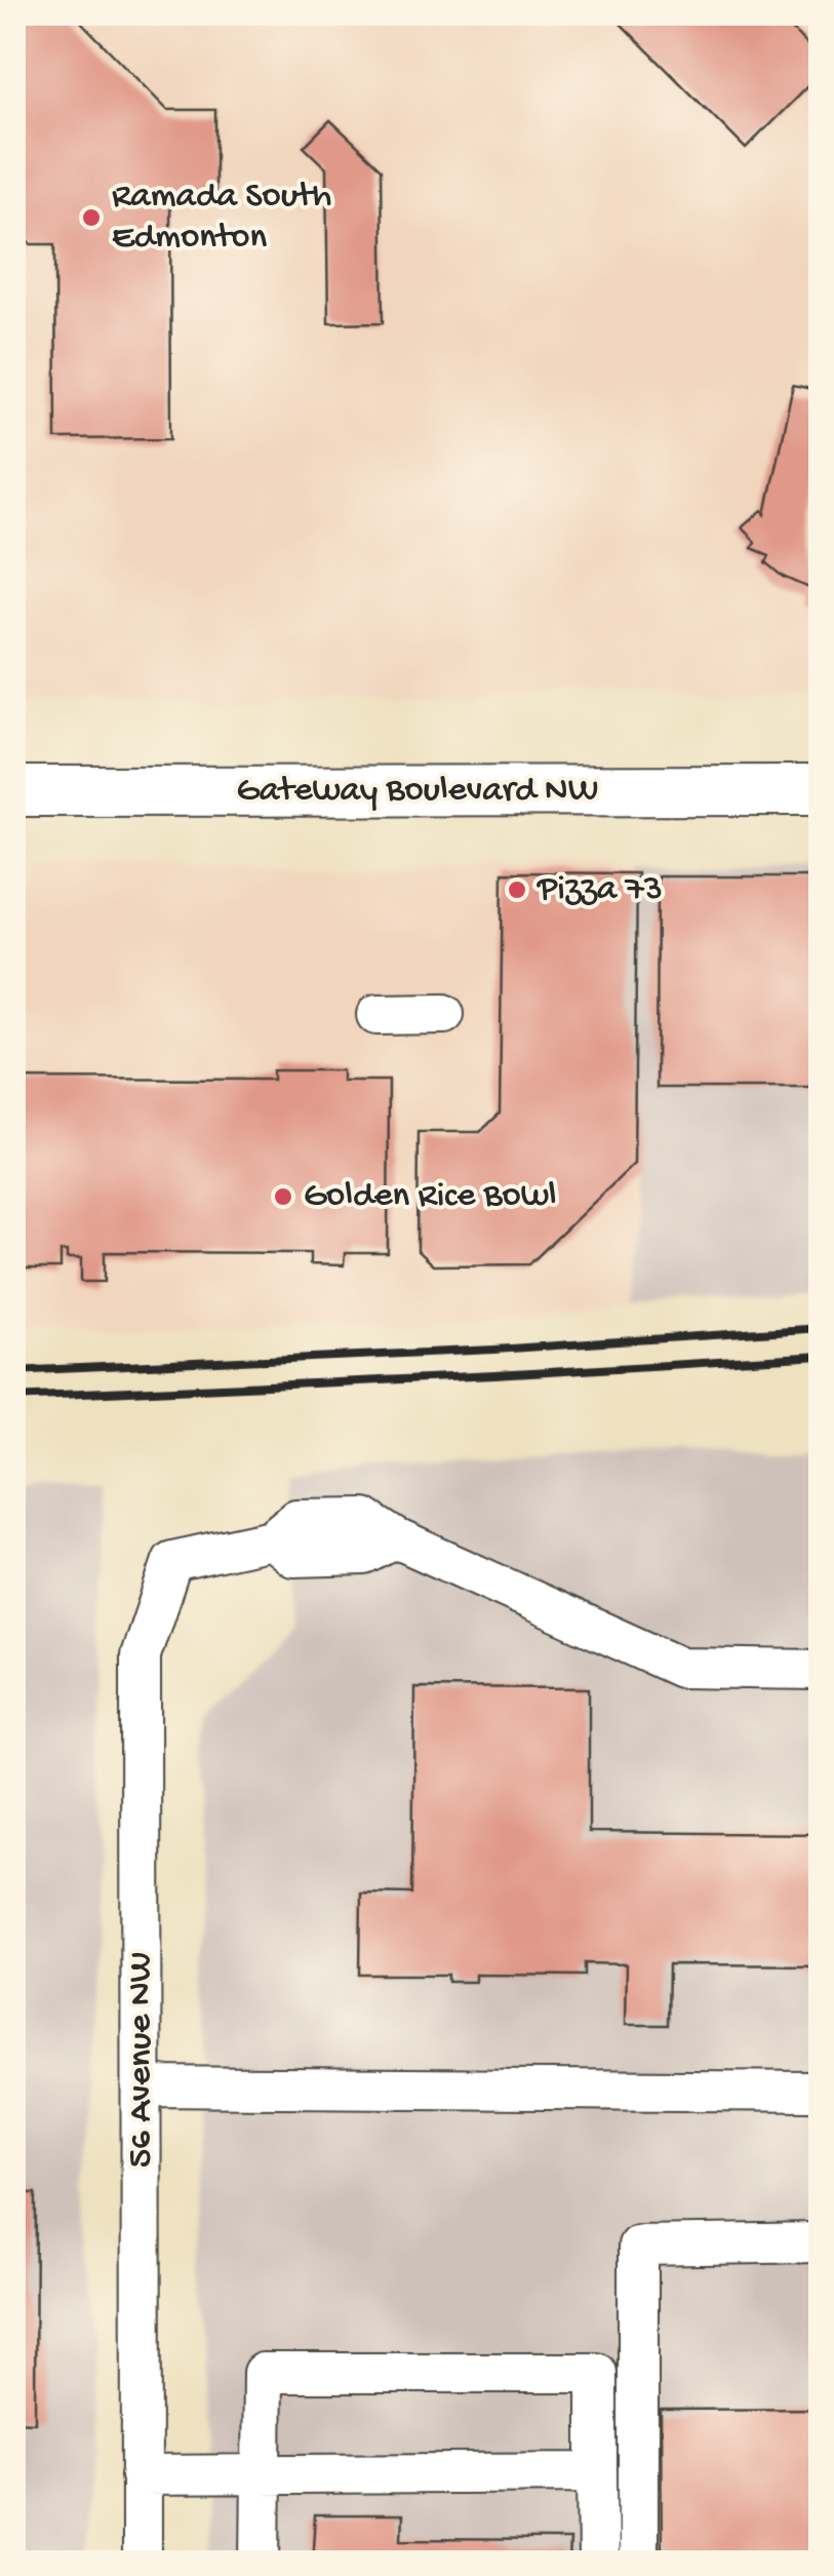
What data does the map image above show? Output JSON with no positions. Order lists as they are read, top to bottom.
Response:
{
  "streets": {
    "main road": ["Gateway Boulevard NW"],
    "street": ["56 Avenue NW"]
  },
  "places": ["Ramada South Edmonton", "Pizza 73", "Golden Rice Bowl"]
}
